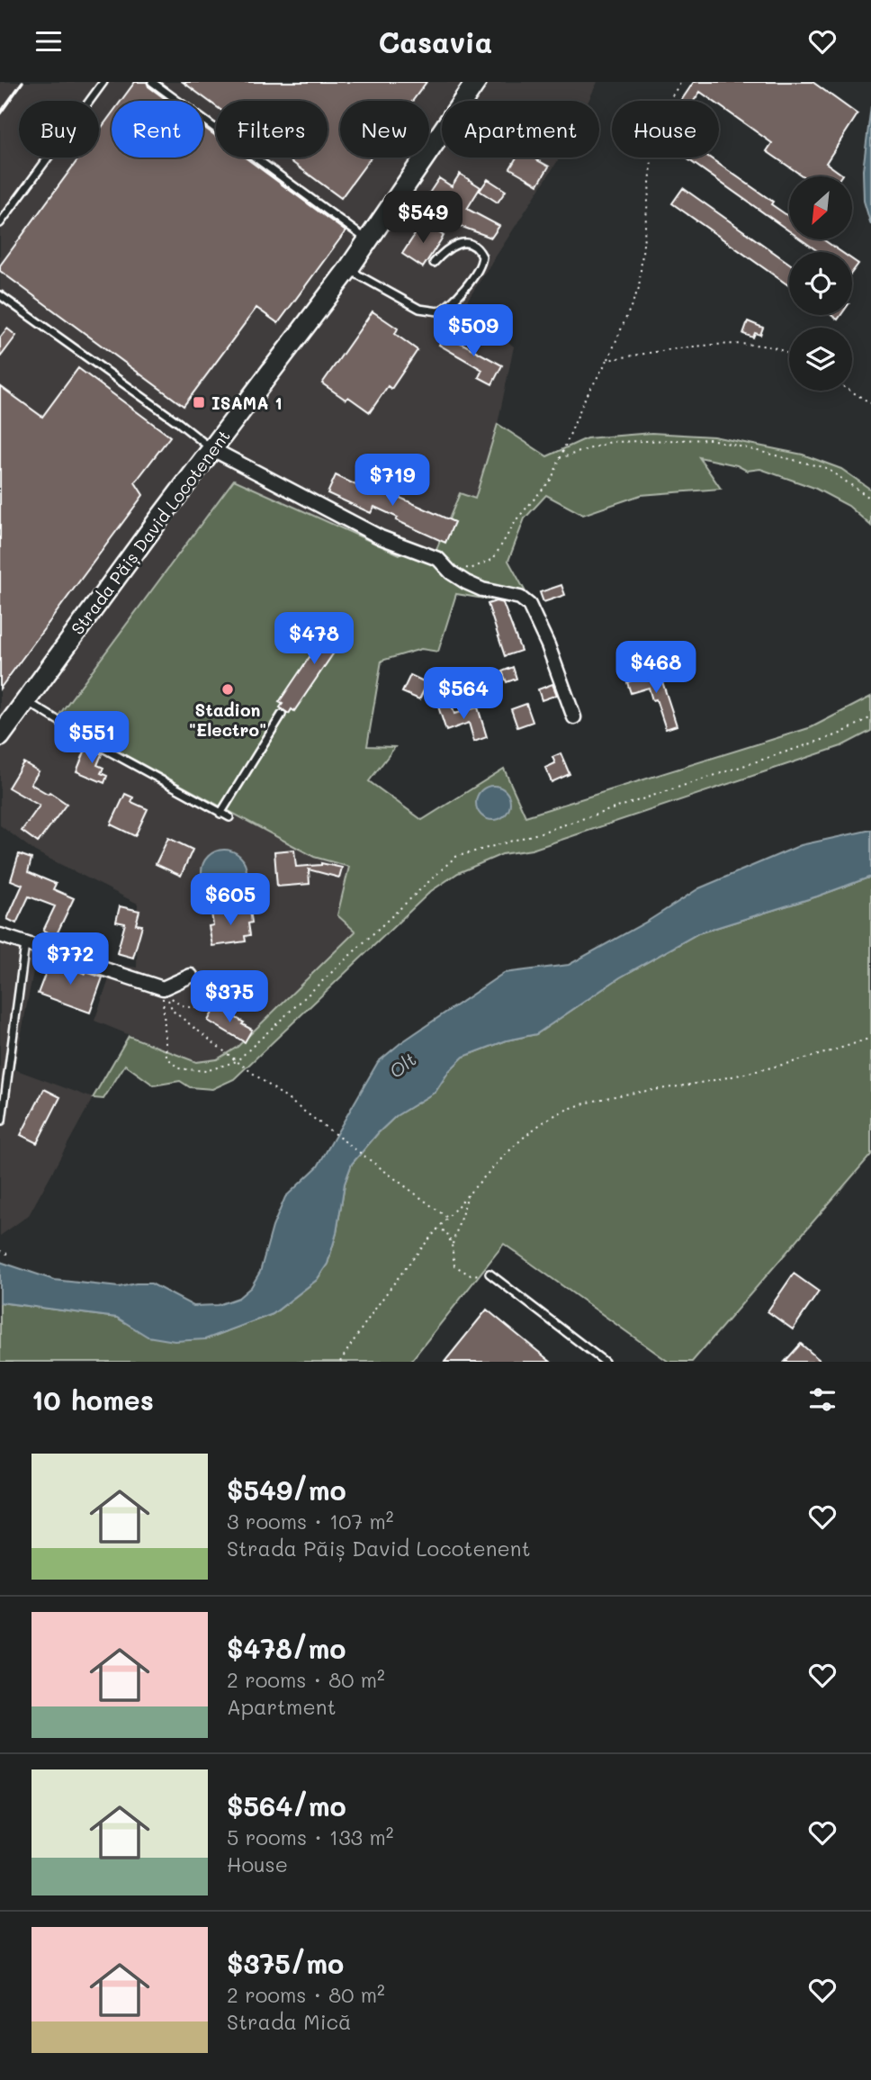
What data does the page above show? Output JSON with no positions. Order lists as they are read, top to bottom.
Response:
{
  "streets": {
    "main road": ["Strada Păiș David Locotenent"]
  },
  "water": ["Olt"],
  "places": {
    "transit": ["ISAMA 1"],
    "other": ["Stadion \"Electro\""]
  },
  "north": "bottom left",
  "page": {
    "header": "Casavia",
    "chip": [
      "Buy",
      "Rent",
      "Filters",
      "New",
      "Apartment",
      "House"
    ],
    "price": [
      "$549",
      "$509",
      "$719",
      "$478",
      "$468",
      "$564",
      "$551",
      "$605",
      "$772",
      "$375"
    ],
    "heading": "10 homes",
    "list": [
      {
        "name": "$549/mo",
        "note": "3 rooms · 107 m² · Strada Păiș David Locotenent"
      },
      {
        "name": "$478/mo",
        "note": "2 rooms · 80 m² · Apartment"
      },
      {
        "name": "$564/mo",
        "note": "5 rooms · 133 m² · House"
      },
      {
        "name": "$375/mo",
        "note": "2 rooms · 80 m² · Strada Mică"
      }
    ]
  }
}
